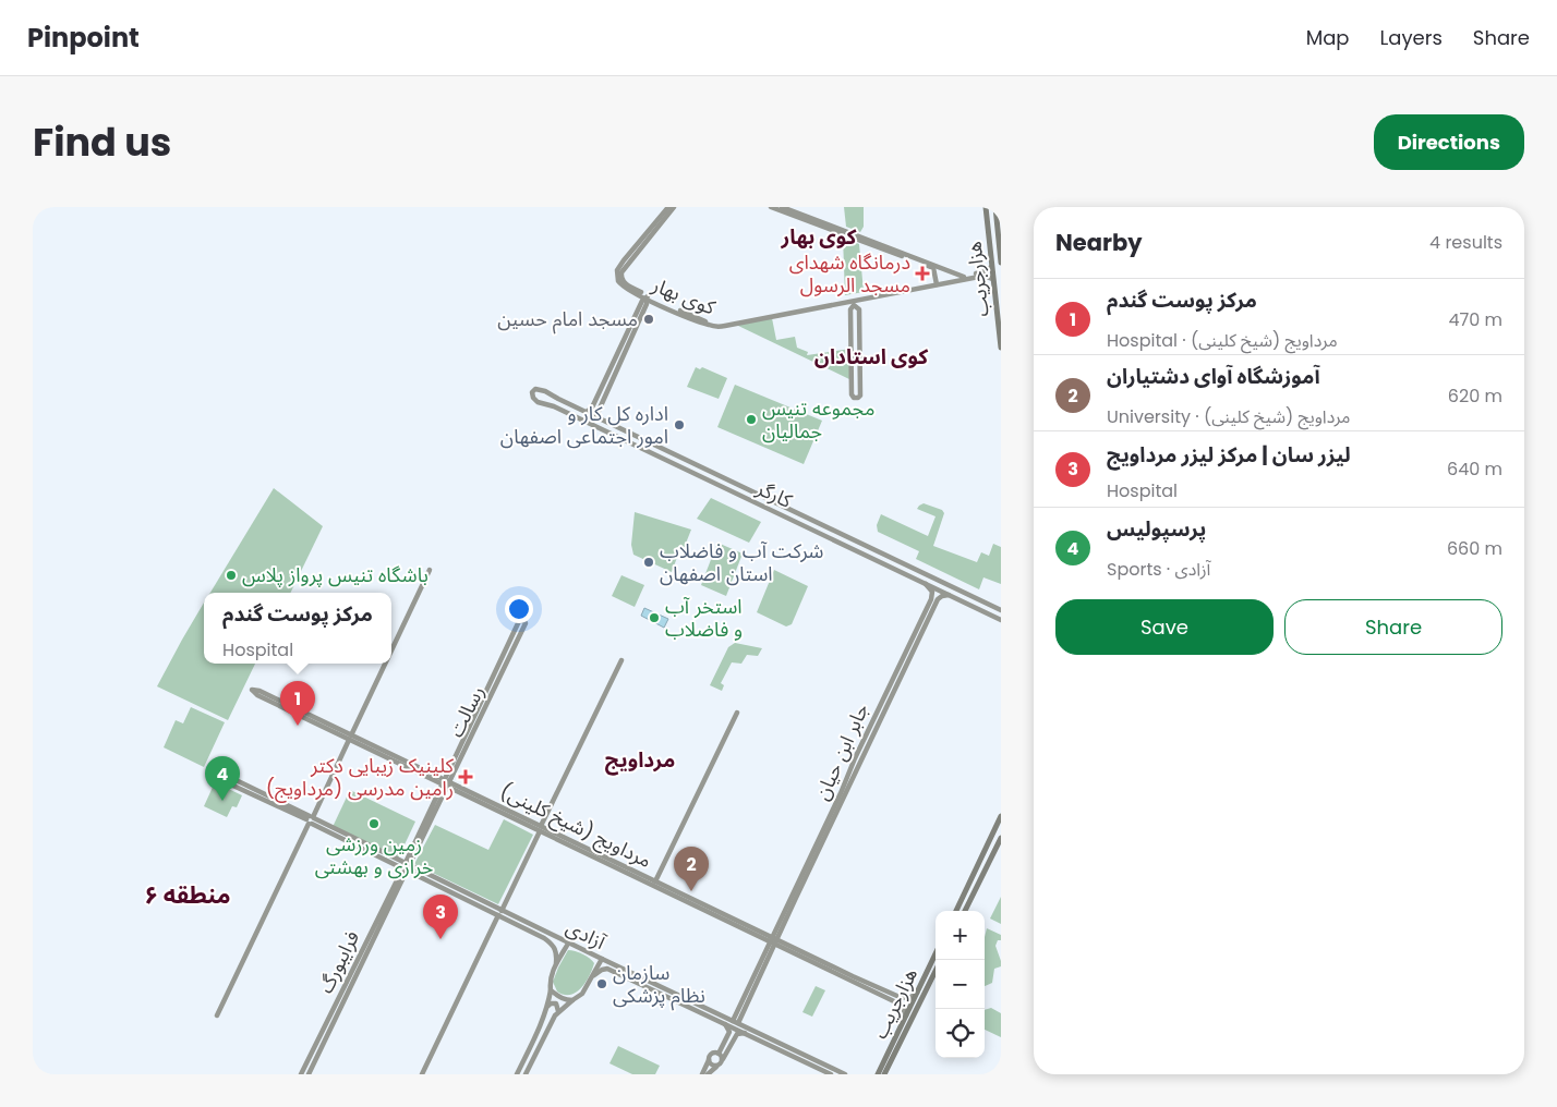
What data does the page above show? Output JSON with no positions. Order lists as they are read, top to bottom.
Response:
{
  "streets": {
    "main road": [
      "هزارجریب",
      "کوی بهار",
      "کارگر",
      "رسالت",
      "جابر ابن حیان",
      "مرداویج (شیخ کلینی)",
      "آزادی",
      "فرایبورگ"
    ]
  },
  "crossings": [
    ["هزارجریب", "کوی بهار"],
    ["هزارجریب", "مرداویج (شیخ کلینی)"],
    ["رسالت", "مرداویج (شیخ کلینی)"],
    ["رسالت", "آزادی"],
    ["رسالت", "فرایبورگ"],
    ["جابر ابن حیان", "مرداویج (شیخ کلینی)"],
    ["آزادی", "فرایبورگ"]
  ],
  "districts": [
    "کوی بهار",
    "کوی استادان",
    "مرداویج",
    "منطقه ۶"
  ],
  "places": {
    "health": ["درمانگاه شهدای مسجد الرسول", "کلینیک زیبایی دکتر رامین مدرسی (مرداویج)"],
    "other": [
      "مسجد امام حسین",
      "مجموعه تنیس جمالیان",
      "اداره کل کار و امور اجتماعی اصفهان",
      "شرکت آب و فاضلاب استان اصفهان",
      "باشگاه تنیس پرواز پلاس",
      "استخر آب و فاضلاب",
      "زمین ورزشی خرازی و بهشتی",
      "سازمان نظام پزشکی"
    ]
  },
  "page": {
    "header": "Pinpoint",
    "nav": ["Map", "Layers", "Share"],
    "title": "Find us",
    "buttons": [
      "Directions",
      ["Save", "Share"]
    ],
    "heading": ["Nearby", "4 results"],
    "list": [
      {
        "mark": "1",
        "name": "مرکز پوست گندم",
        "note": "Hospital · مرداویج (شیخ کلینی)",
        "value": "470 m"
      },
      {
        "mark": "2",
        "name": "آموزشگاه آوای دشتیاران",
        "note": "University · مرداویج (شیخ کلینی)",
        "value": "620 m"
      },
      {
        "mark": "3",
        "name": "لیزر سان | مرکز لیزر مرداویج",
        "note": "Hospital",
        "value": "640 m"
      },
      {
        "mark": "4",
        "name": "پرسپولیس",
        "note": "Sports · آزادی",
        "value": "660 m"
      }
    ],
    "popup": ["مرکز پوست گندم", "Hospital"],
    "pins": [
      "1",
      "4",
      "2",
      "3"
    ],
    "map_buttons": ["+", "−"]
  }
}
